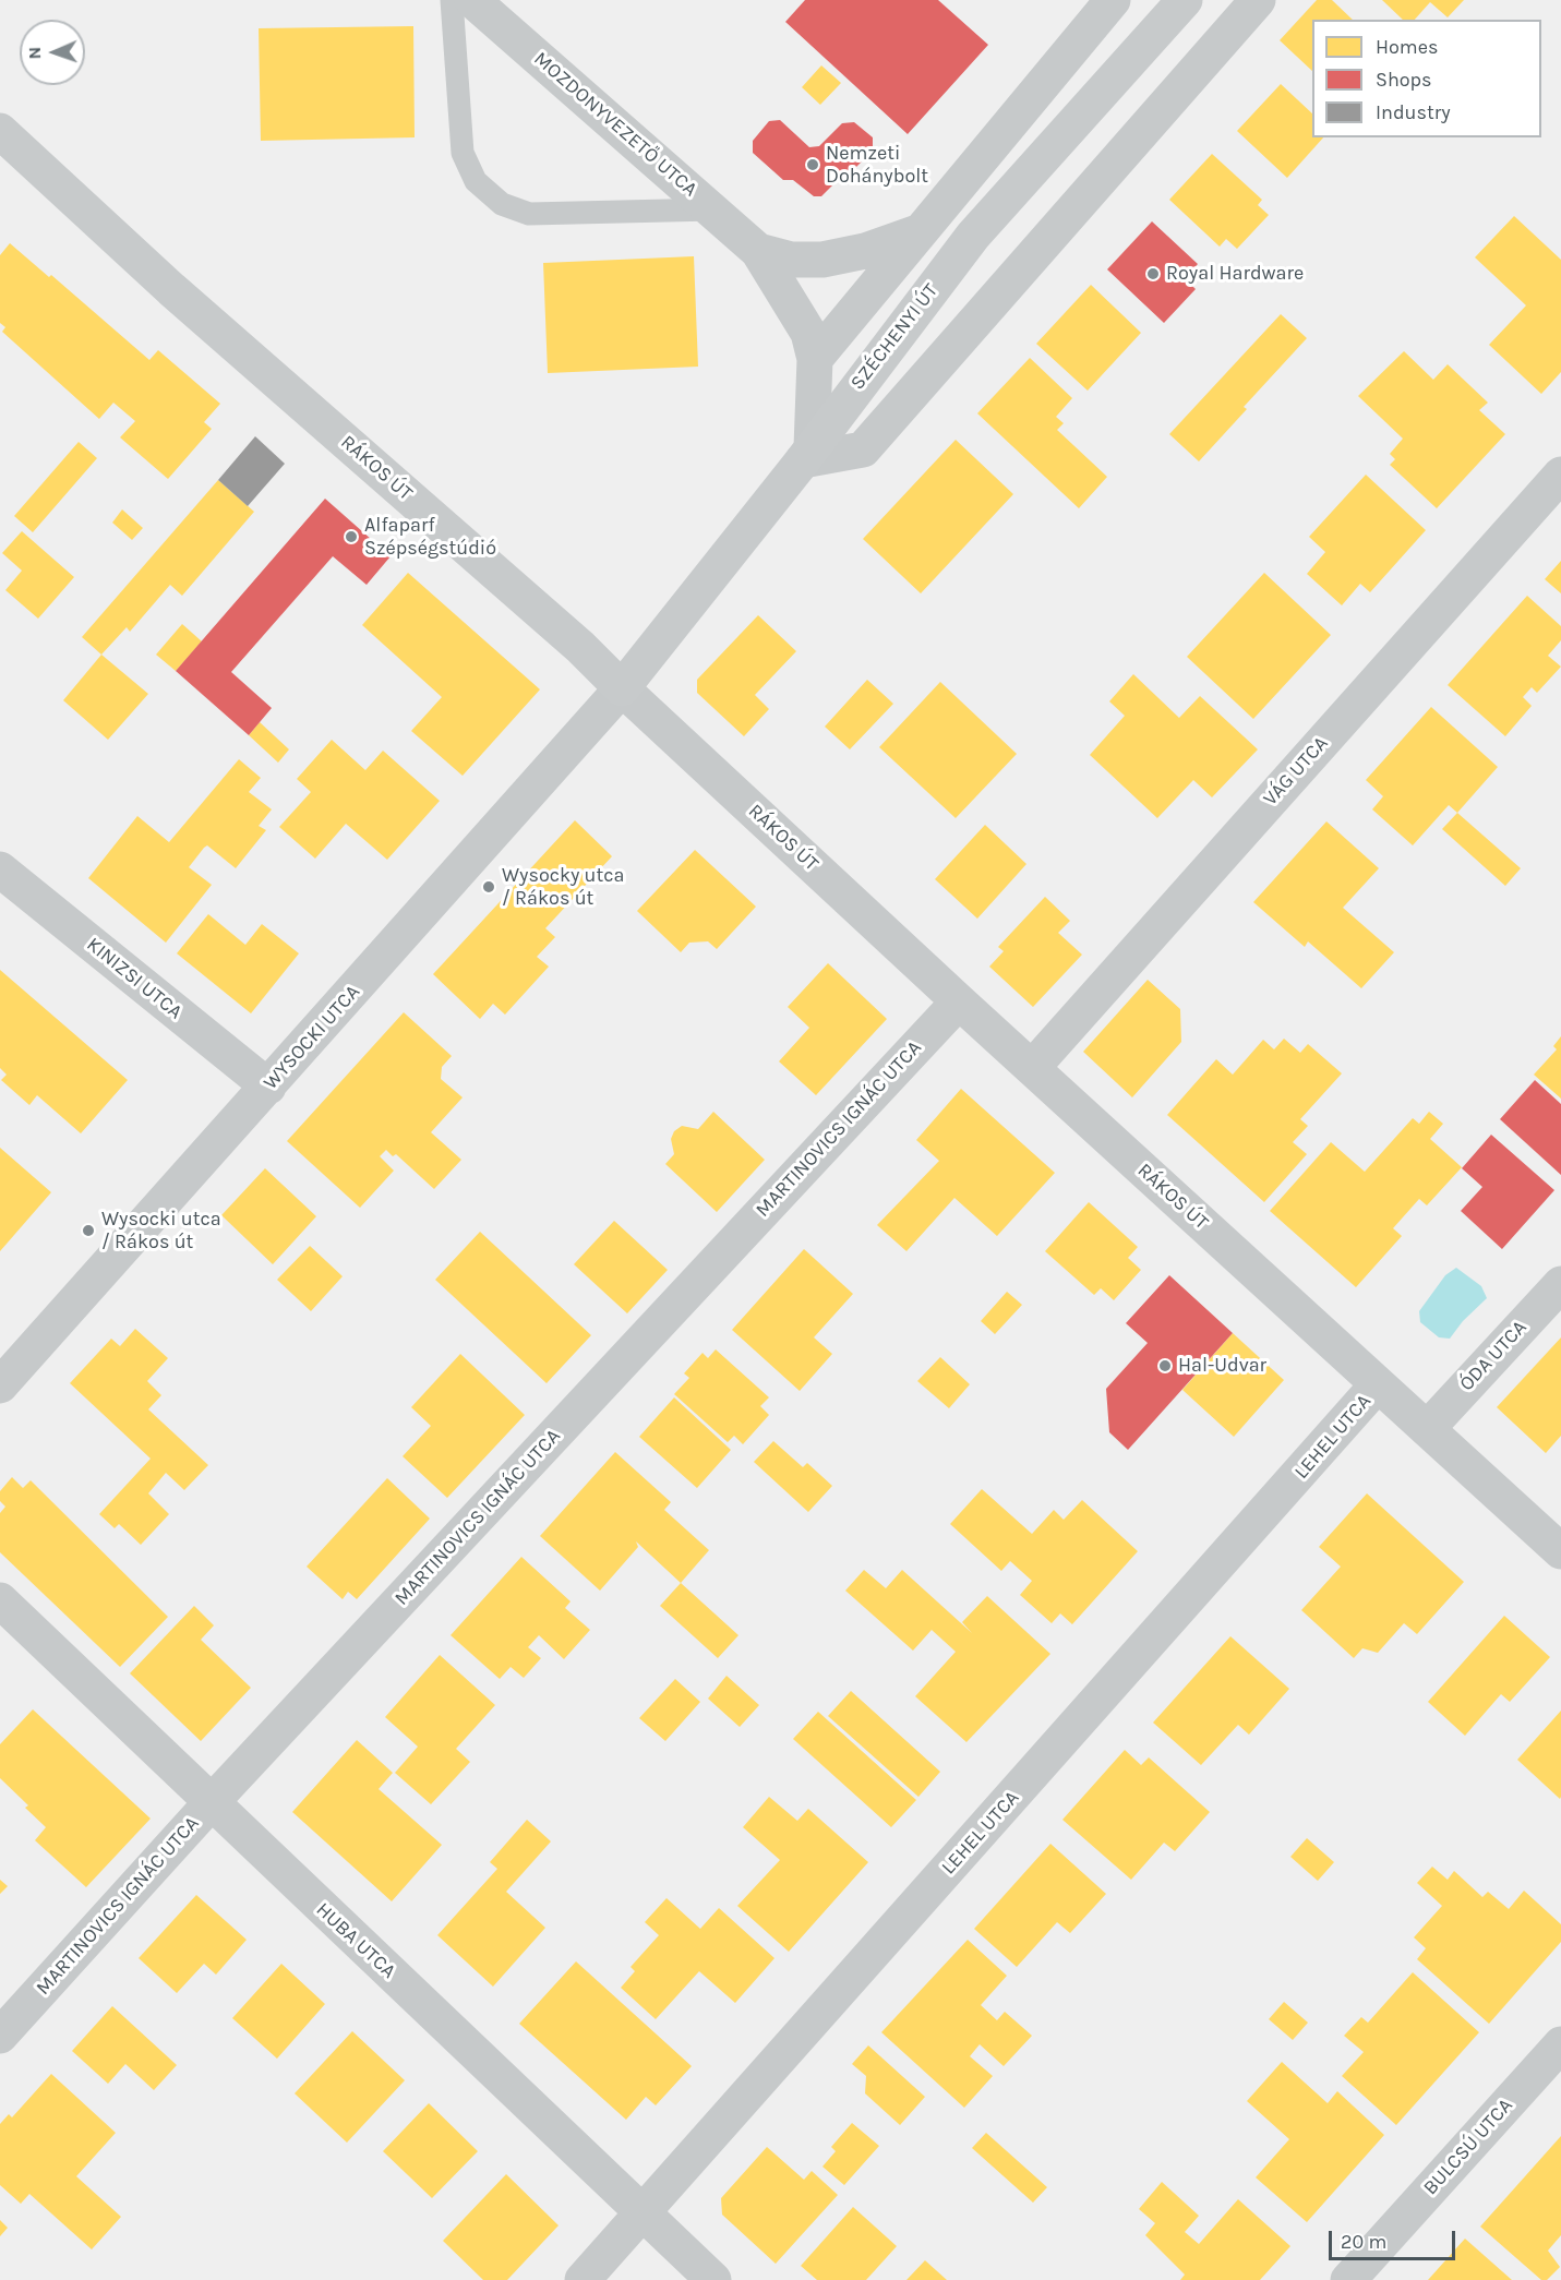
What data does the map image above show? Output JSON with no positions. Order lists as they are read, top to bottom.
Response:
{
  "streets": {
    "street": [
      "MOZDONYVEZETŐ UTCA",
      "SZÉCHENYI ÚT",
      "RÁKOS ÚT",
      "VÁG UTCA",
      "KINIZSI UTCA",
      "WYSOCKI UTCA",
      "MARTINOVICS IGNÁC UTCA",
      "ÓDA UTCA",
      "LEHEL UTCA",
      "HUBA UTCA",
      "BULCSÚ UTCA"
    ]
  },
  "crossings": [
    ["MOZDONYVEZETŐ UTCA", "SZÉCHENYI ÚT"],
    ["SZÉCHENYI ÚT", "RÁKOS ÚT"],
    ["SZÉCHENYI ÚT", "WYSOCKI UTCA"],
    ["RÁKOS ÚT", "VÁG UTCA"],
    ["RÁKOS ÚT", "WYSOCKI UTCA"],
    ["RÁKOS ÚT", "MARTINOVICS IGNÁC UTCA"],
    ["RÁKOS ÚT", "ÓDA UTCA"],
    ["RÁKOS ÚT", "LEHEL UTCA"],
    ["KINIZSI UTCA", "WYSOCKI UTCA"],
    ["MARTINOVICS IGNÁC UTCA", "HUBA UTCA"],
    ["LEHEL UTCA", "HUBA UTCA"]
  ],
  "places": [
    "Nemzeti Dohánybolt",
    "Royal Hardware",
    "Alfaparf Szépségstúdió",
    "Wysocky utca / Rákos út",
    "Wysocki utca / Rákos út",
    "Hal-Udvar"
  ],
  "legend": ["Homes", "Shops", "Industry"],
  "scale_bar": "20 m",
  "north": "left"
}
